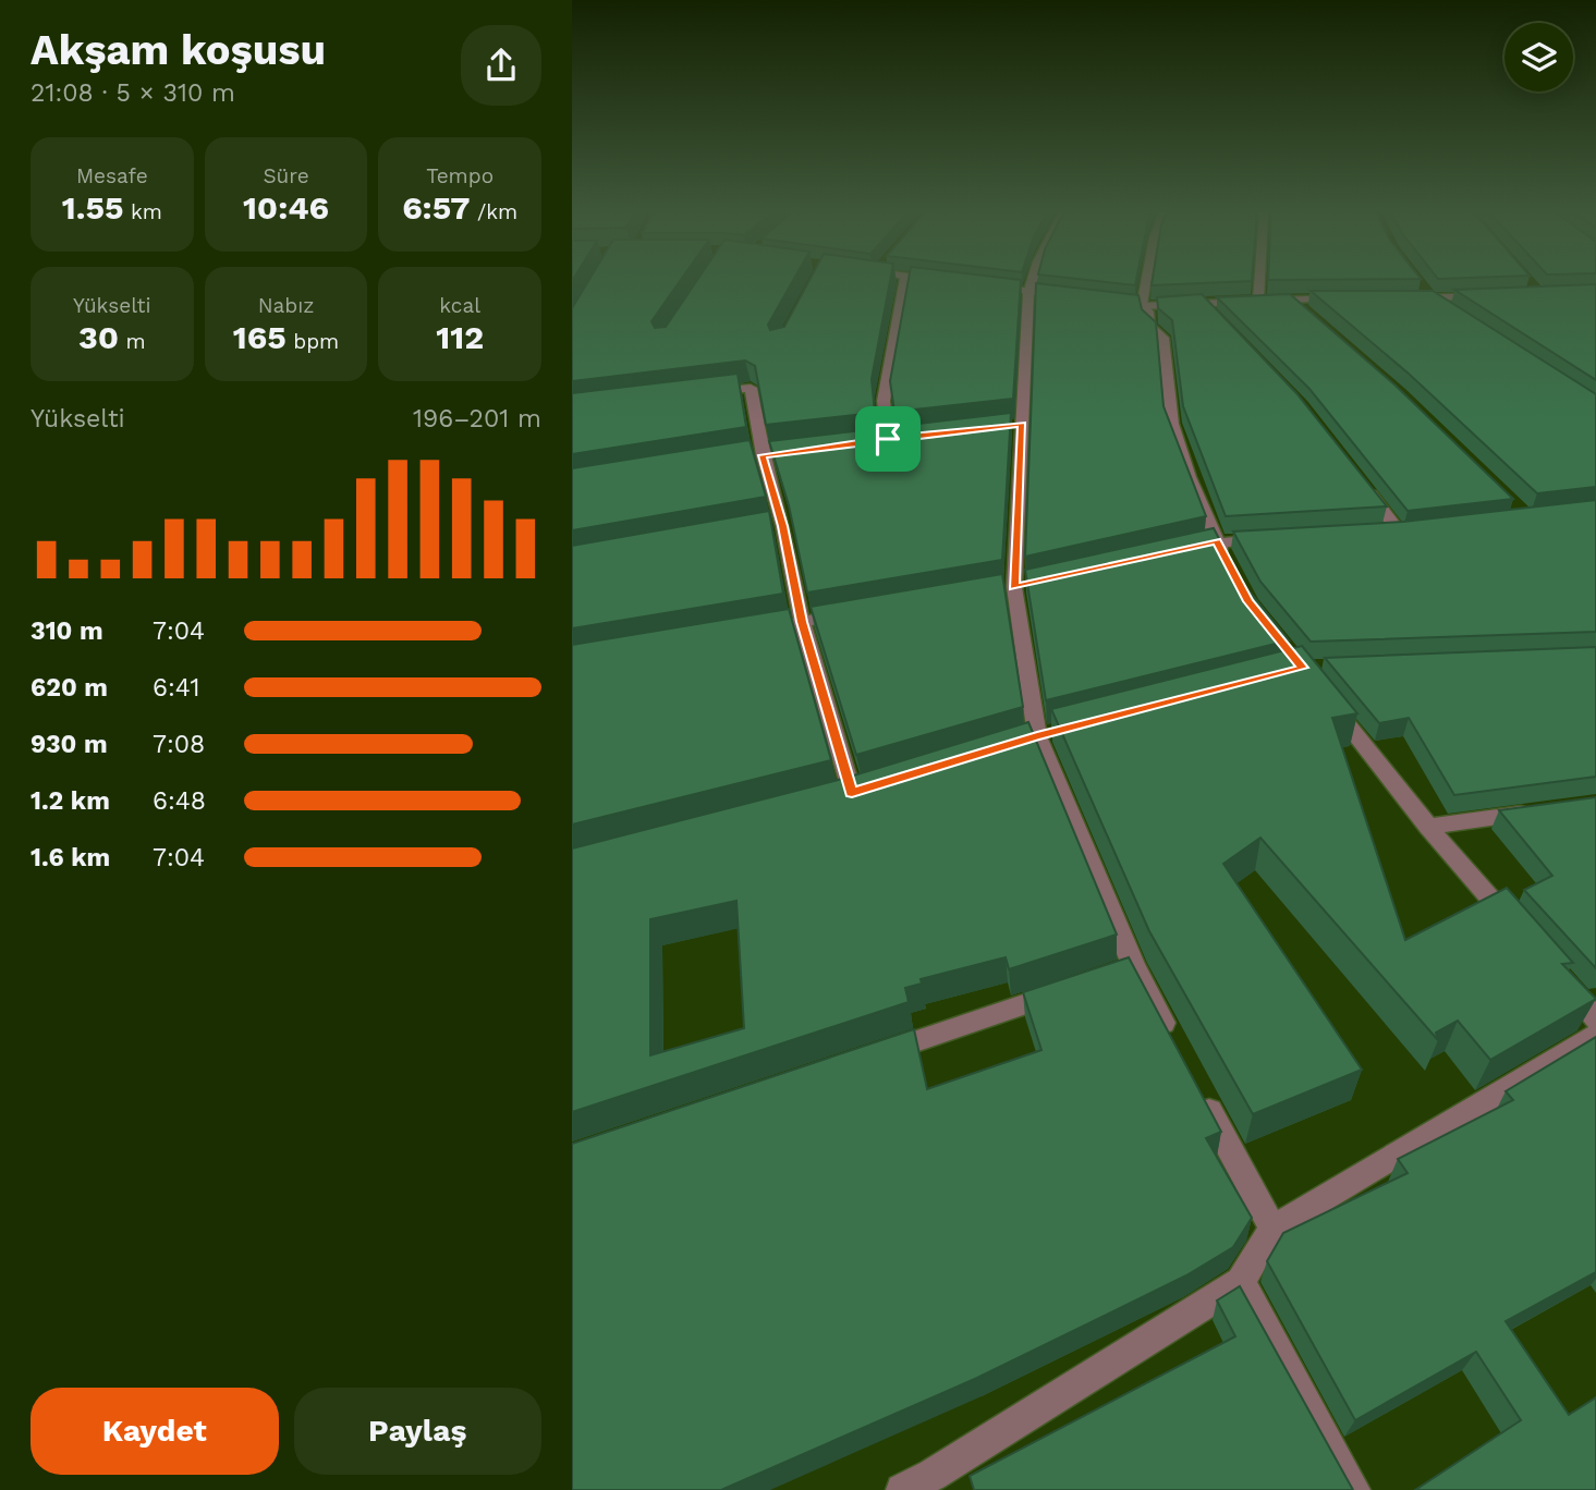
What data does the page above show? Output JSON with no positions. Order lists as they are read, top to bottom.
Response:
{
  "page": {
    "heading": ["Akşam koşusu", "21:08 · 5 × 310 m"],
    "stats": [
      ["Mesafe", "1.55 km"],
      ["Süre", "10:46"],
      ["Tempo", "6:57 /km"],
      ["Yükselti", "30 m"],
      ["Nabız", "165 bpm"],
      ["kcal", "112"]
    ],
    "chart": ["Yükselti", "196–201 m"],
    "list": [
      {
        "name": "310 m",
        "note": "7:04"
      },
      {
        "name": "620 m",
        "note": "6:41"
      },
      {
        "name": "930 m",
        "note": "7:08"
      },
      {
        "name": "1.2 km",
        "note": "6:48"
      },
      {
        "name": "1.6 km",
        "note": "7:04"
      }
    ],
    "buttons": ["Kaydet", "Paylaş"]
  }
}
